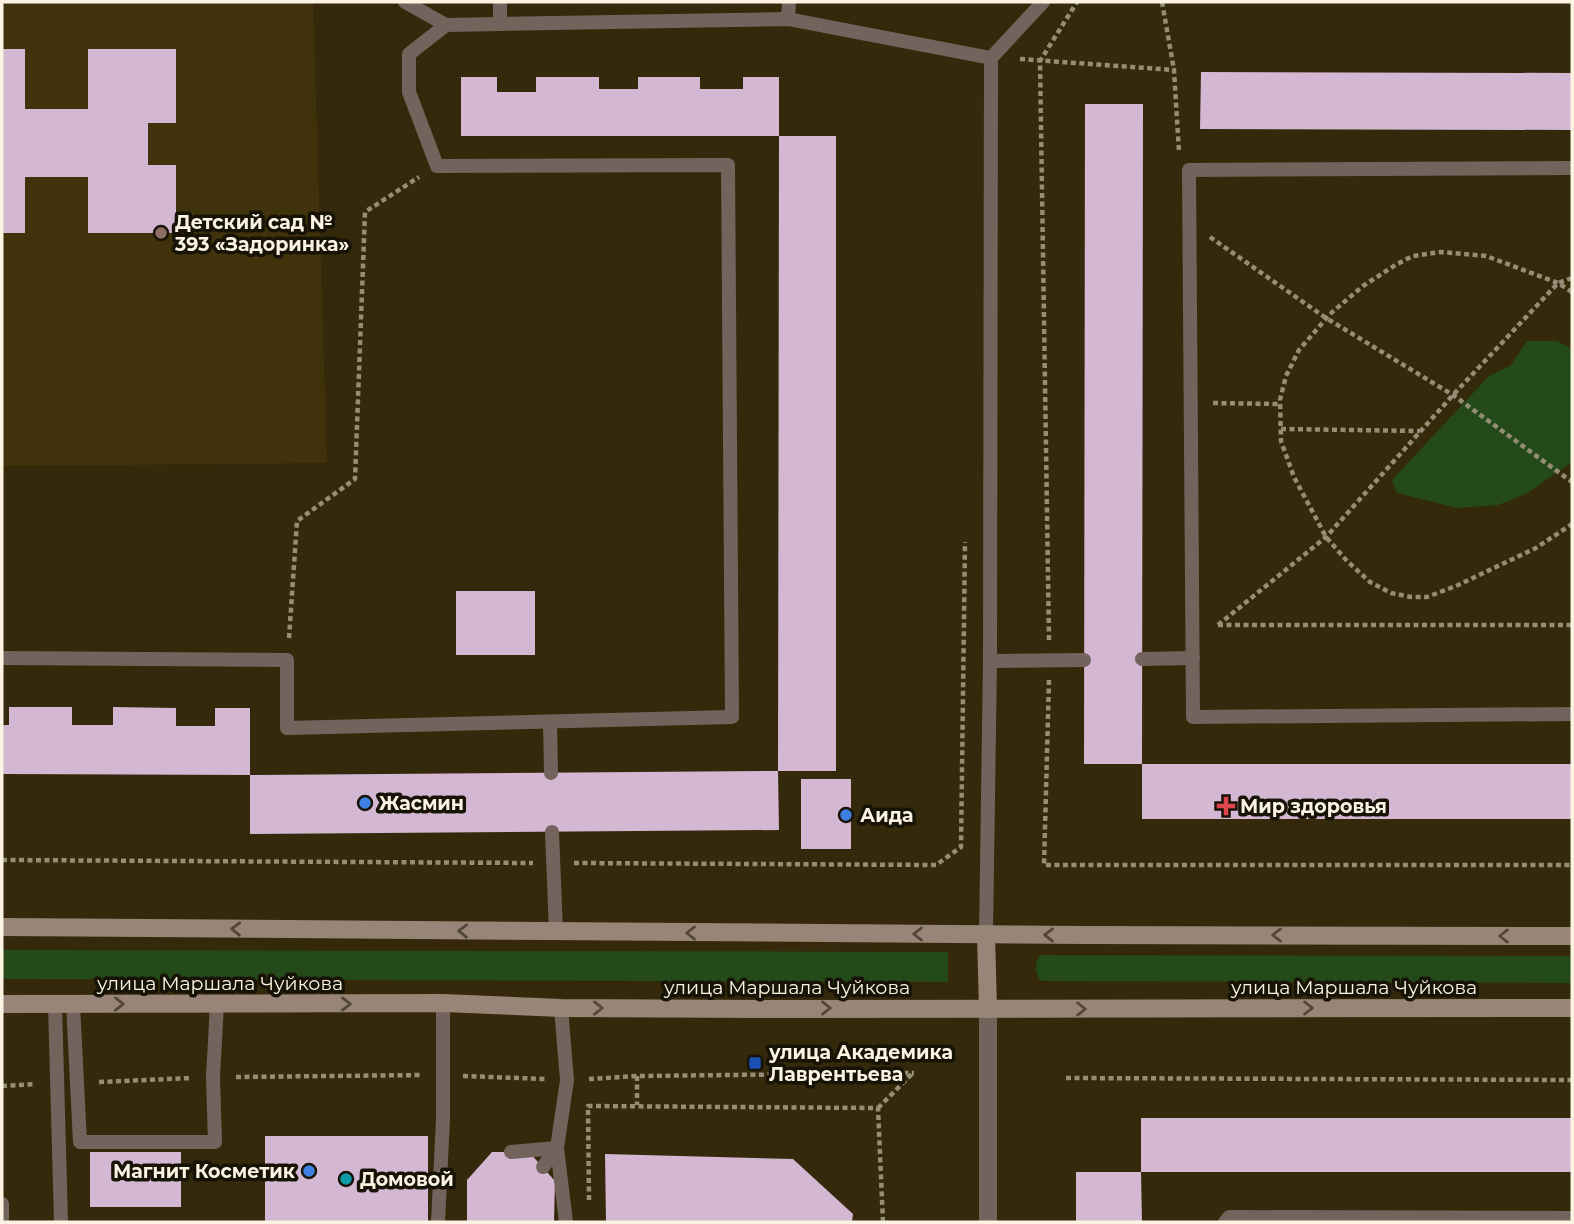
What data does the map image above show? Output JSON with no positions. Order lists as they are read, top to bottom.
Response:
{
  "streets": {
    "main road": ["улица Маршала Чуйкова"]
  },
  "places": {
    "other": [
      "Детский сад № 393 «Задоринка»",
      "Жасмин",
      "Аида",
      "Магнит Косметик",
      "Домовой"
    ],
    "health": ["Мир здоровья"],
    "transit": ["улица Академика Лаврентьева"]
  }
}
